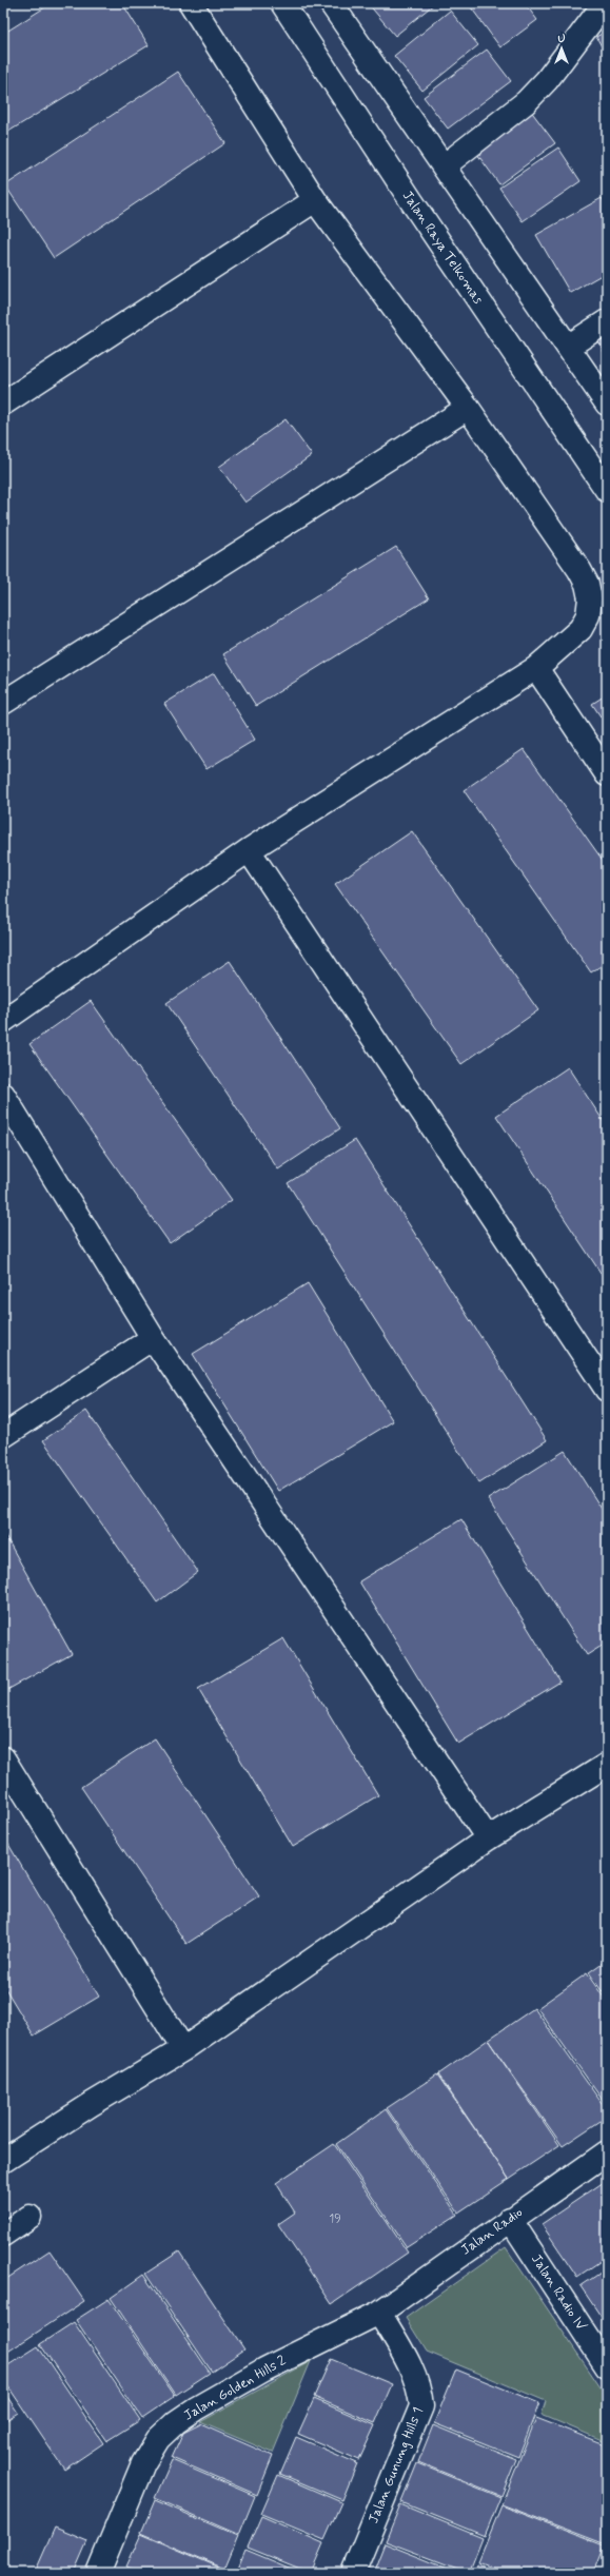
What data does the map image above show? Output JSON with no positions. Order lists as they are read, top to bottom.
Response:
{
  "streets": {
    "street": [
      "Jalan Raya Telkomas",
      "Jalan Radio",
      "Jalan Radio IV",
      "Jalan Golden Hills 2",
      "Jalan Gunung Hills 1"
    ]
  },
  "crossings": [
    ["Jalan Radio", "Jalan Radio IV"],
    ["Jalan Radio", "Jalan Golden Hills 2"],
    ["Jalan Radio", "Jalan Gunung Hills 1"],
    ["Jalan Golden Hills 2", "Jalan Gunung Hills 1"]
  ],
  "house_numbers": ["19"],
  "north": "top"
}
